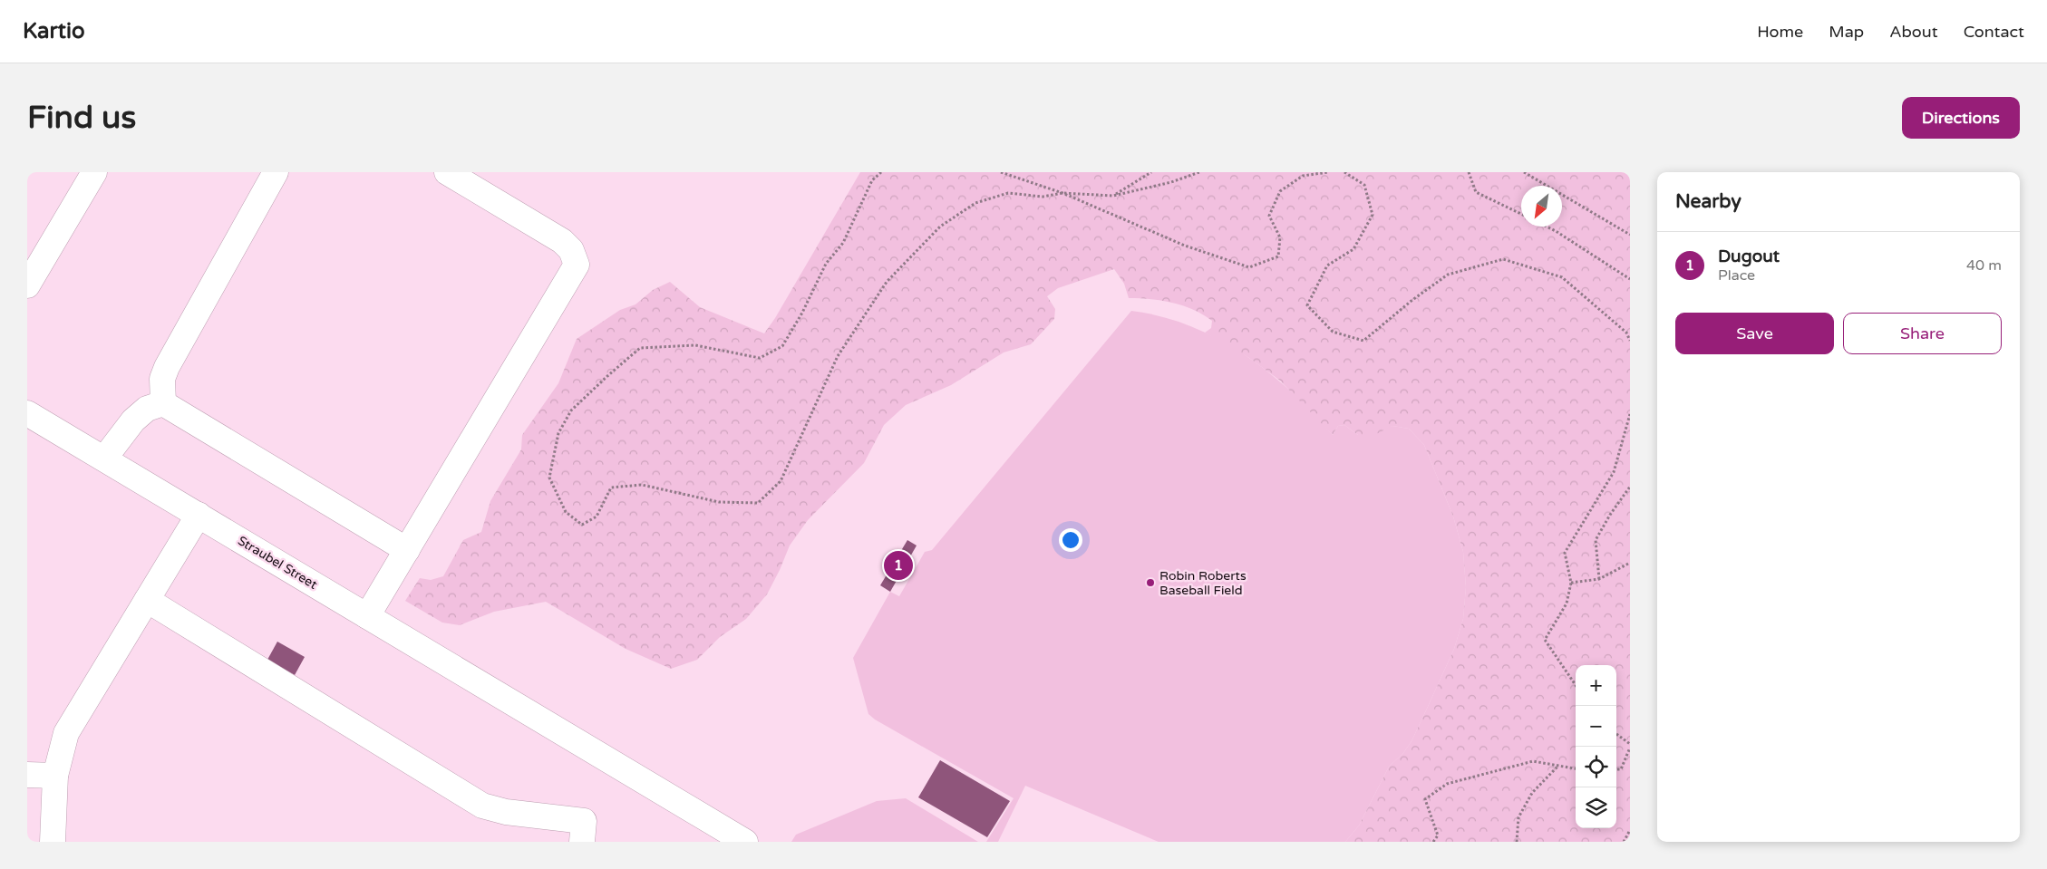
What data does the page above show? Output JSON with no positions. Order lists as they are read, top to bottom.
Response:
{
  "streets": {
    "street": ["Straubel Street"]
  },
  "places": ["Robin Roberts Baseball Field"],
  "north": "bottom left",
  "page": {
    "header": "Kartio",
    "nav": [
      "Home",
      "Map",
      "About",
      "Contact"
    ],
    "buttons": [
      "Directions",
      ["Save", "Share"]
    ],
    "title": "Find us",
    "heading": "Nearby",
    "list": [
      {
        "mark": "1",
        "name": "Dugout",
        "note": "Place",
        "value": "40 m"
      }
    ],
    "pins": "1",
    "map_buttons": ["+", "−"]
  }
}
